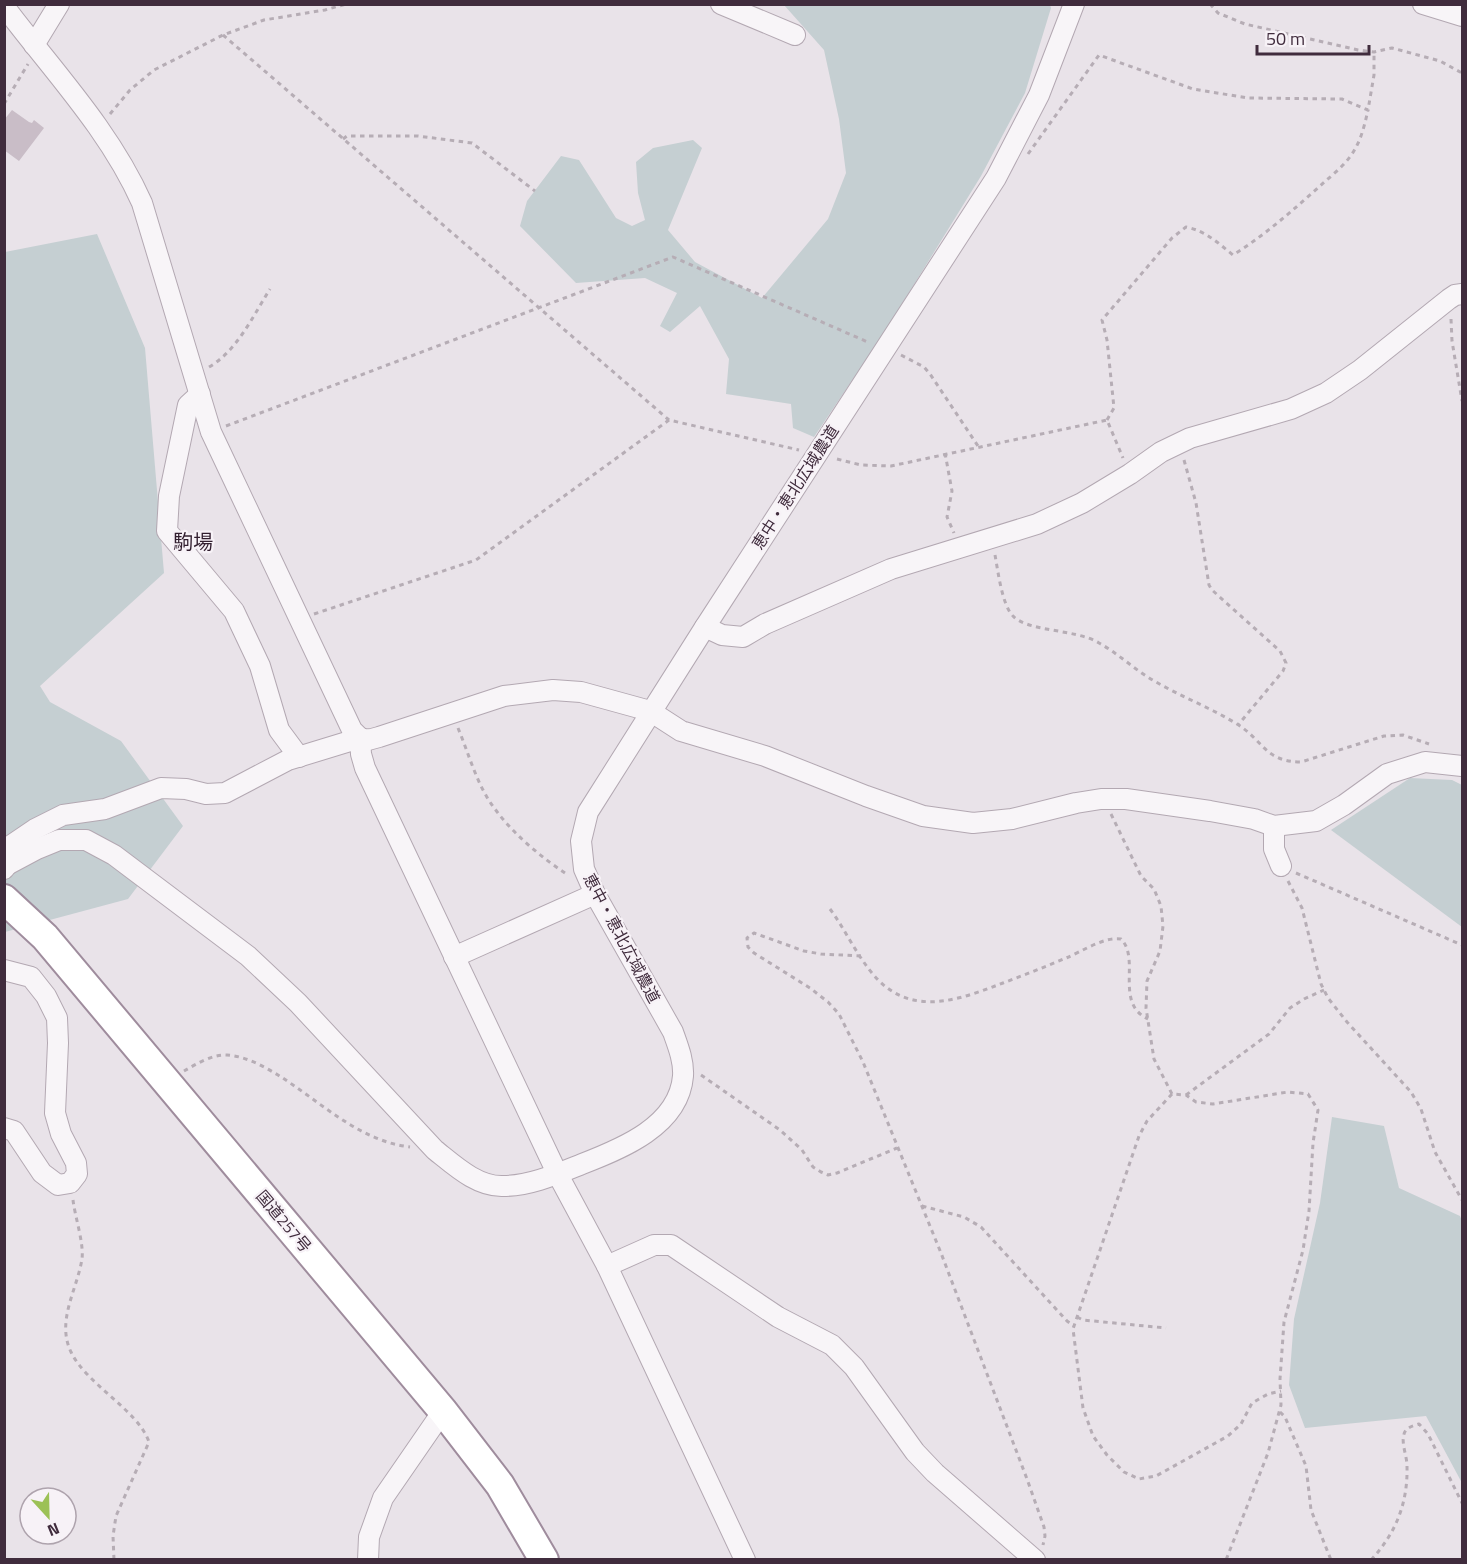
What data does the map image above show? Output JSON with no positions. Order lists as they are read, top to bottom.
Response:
{
  "streets": {
    "highway": ["国道257号"],
    "street": ["恵中・恵北広域農道"]
  },
  "districts": ["駒場"],
  "scale_bar": "50 m",
  "north": "bottom"
}
